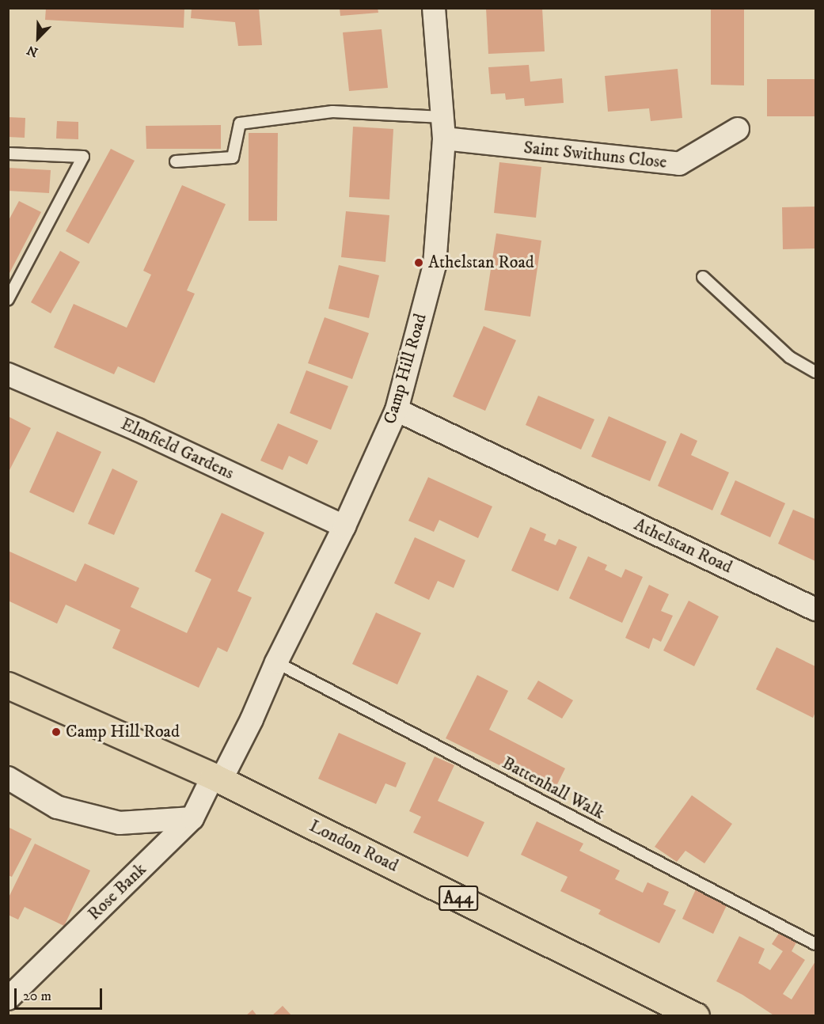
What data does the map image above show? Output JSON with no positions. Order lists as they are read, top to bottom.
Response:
{
  "streets": {
    "main road": ["London Road", "A44"],
    "street": [
      "Saint Swithuns Close",
      "Camp Hill Road",
      "Elmfield Gardens",
      "Athelstan Road",
      "Rose Bank"
    ],
    "lane": ["Battenhall Walk"]
  },
  "crossings": [
    ["Saint Swithuns Close", "Camp Hill Road"],
    ["Camp Hill Road", "Elmfield Gardens"],
    ["Camp Hill Road", "Athelstan Road"],
    ["Camp Hill Road", "Battenhall Walk"],
    ["Camp Hill Road", "London Road"],
    ["Camp Hill Road", "Rose Bank"],
    ["London Road", "Rose Bank"]
  ],
  "places": ["Athelstan Road", "Camp Hill Road"],
  "scale_bar": "20 m",
  "north": "bottom left"
}
